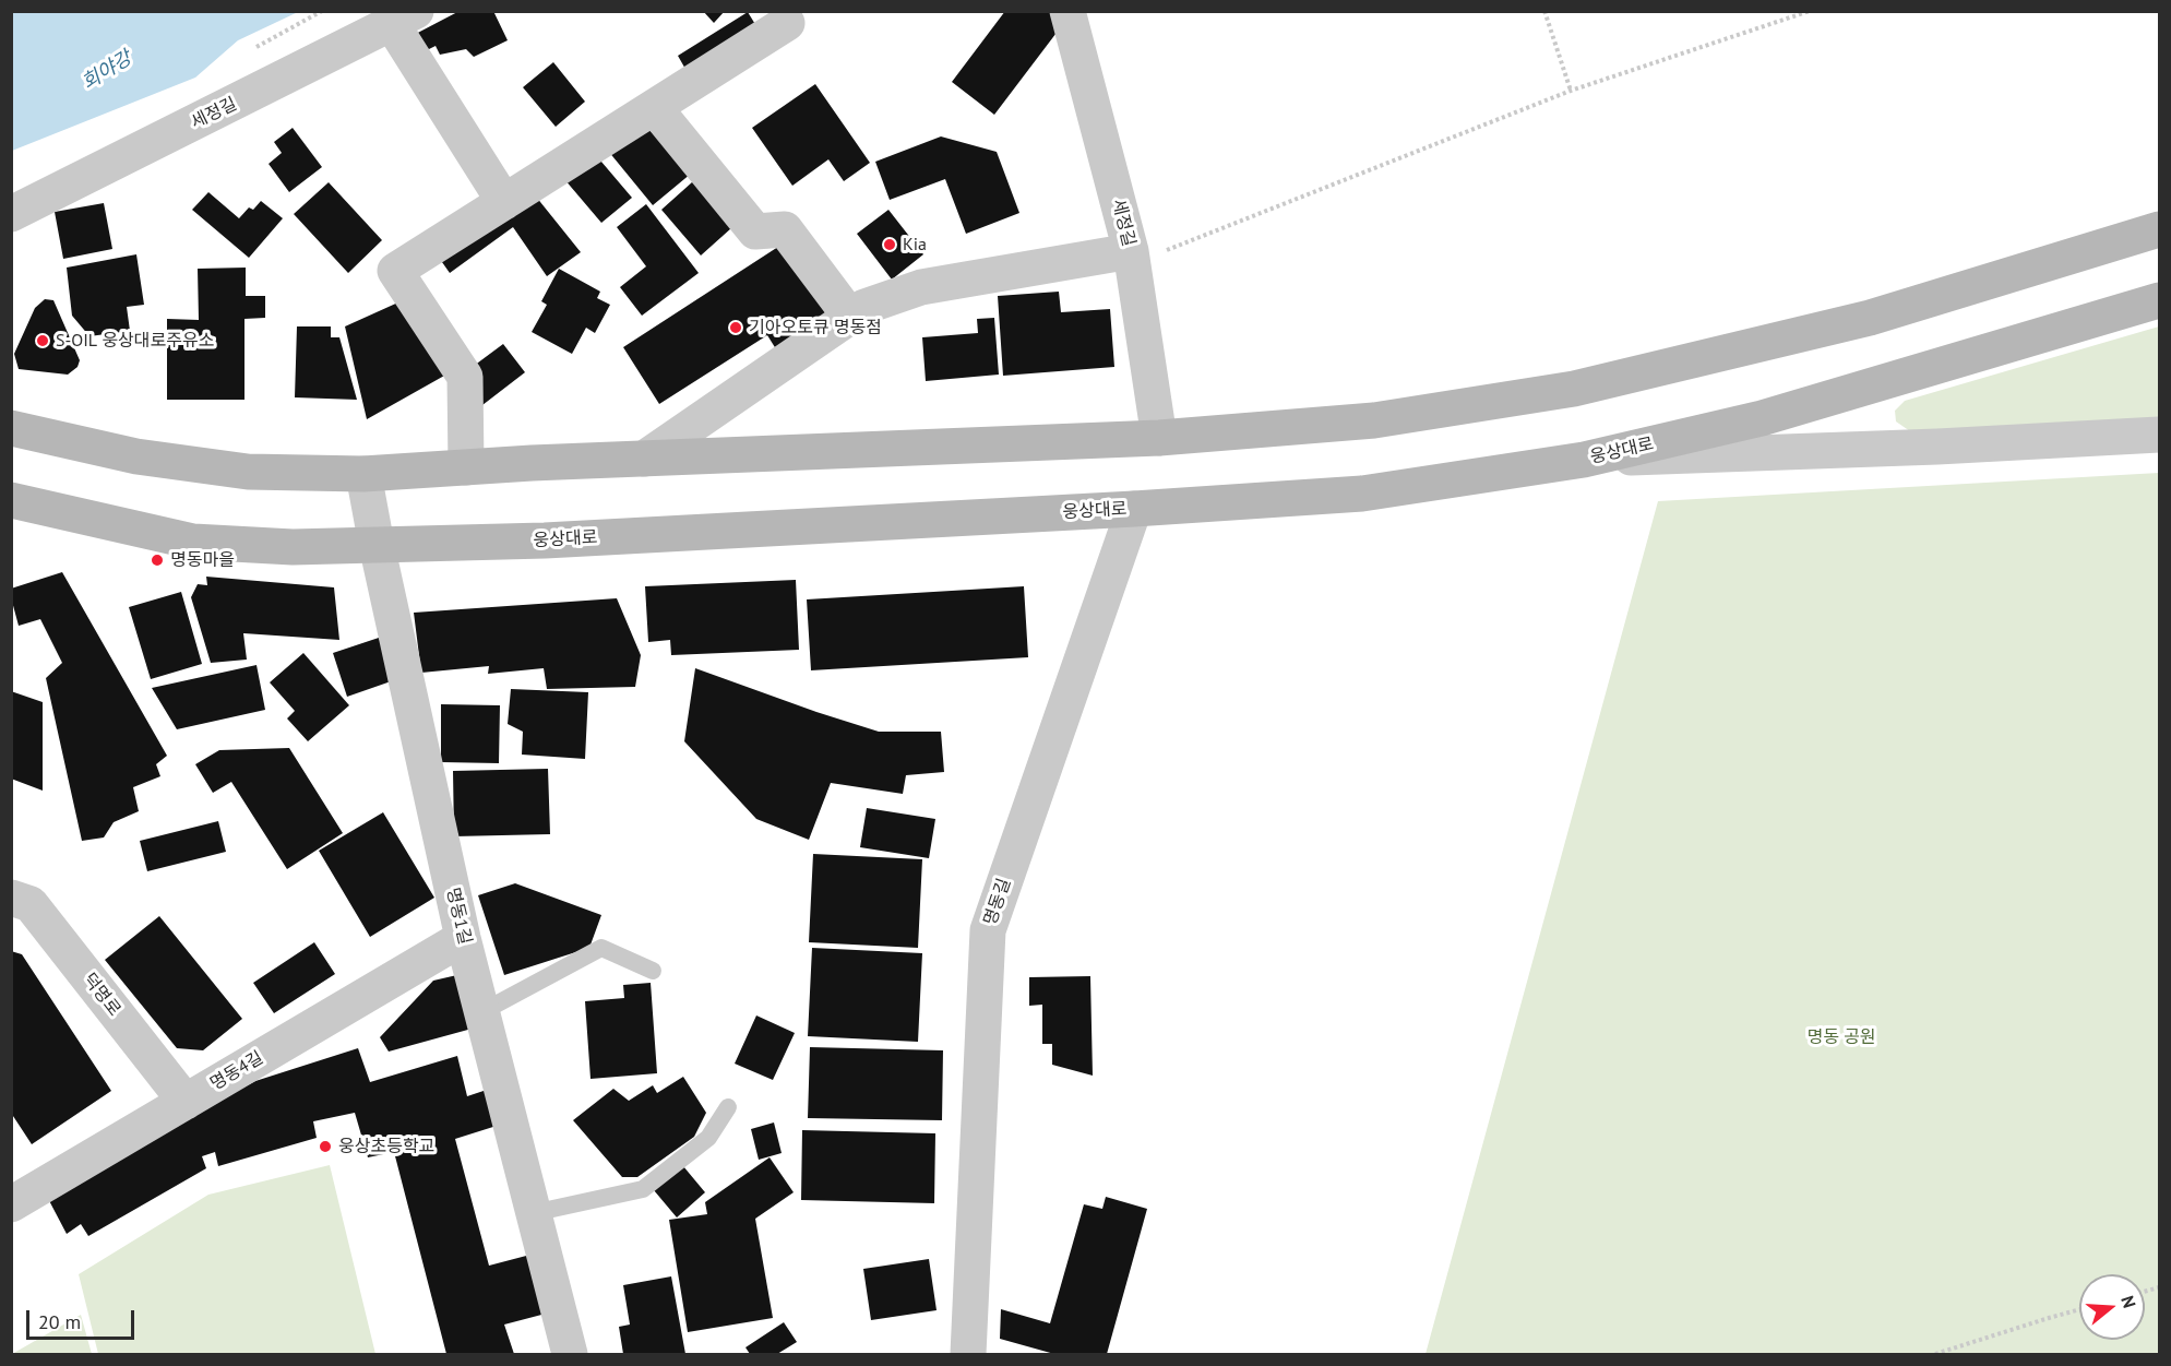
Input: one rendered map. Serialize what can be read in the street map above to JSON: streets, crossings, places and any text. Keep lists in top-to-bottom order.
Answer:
{
  "streets": {
    "main road": ["웅상대로"],
    "street": [
      "세정길",
      "명동길",
      "명동1길",
      "덕명로",
      "명동4길"
    ]
  },
  "crossings": [
    ["웅상대로", "명동길"],
    ["웅상대로", "명동1길"],
    ["명동1길", "명동4길"],
    ["덕명로", "명동4길"]
  ],
  "water": ["회야강"],
  "parks": ["명동 공원"],
  "places": [
    "Kia",
    "기아오토큐 명동점",
    "S-OIL 웅상대로주유소",
    "명동마을",
    "웅상초등학교"
  ],
  "scale_bar": "20 m",
  "north": "right"
}
